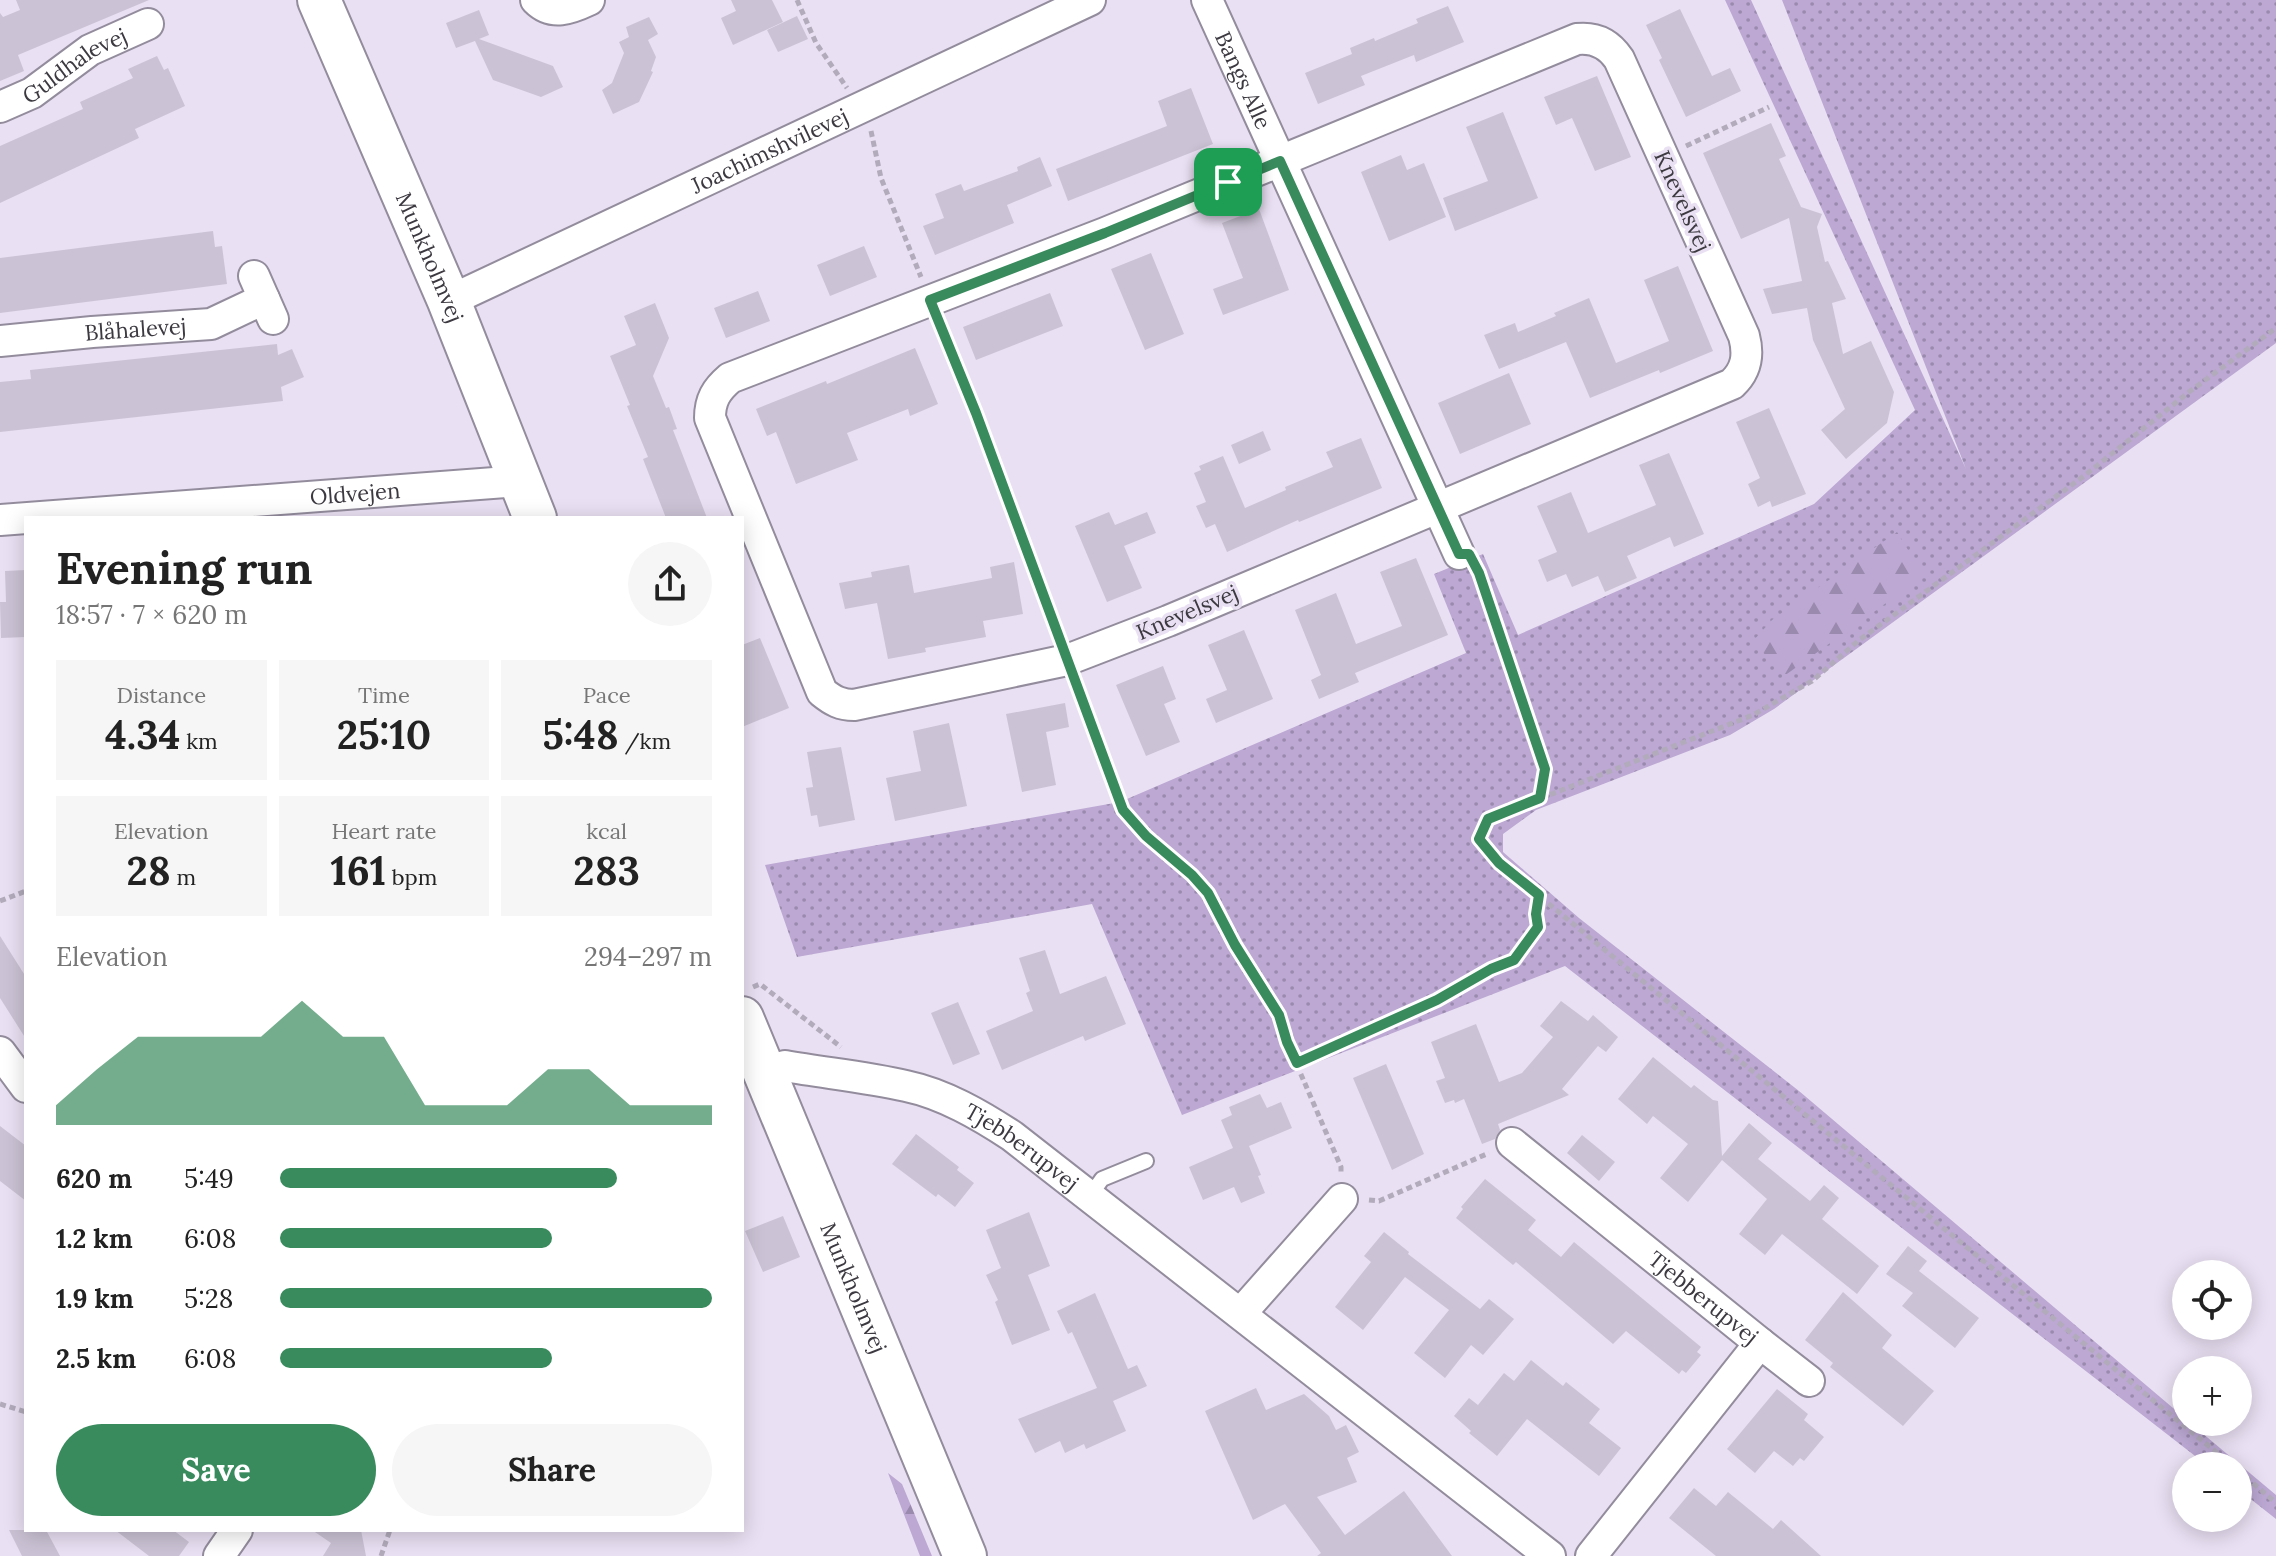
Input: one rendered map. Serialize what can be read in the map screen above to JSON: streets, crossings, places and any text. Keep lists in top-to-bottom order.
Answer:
{
  "streets": {
    "street": [
      "Guldhalevej",
      "Bangs Alle",
      "Joachimshvilevej",
      "Knevelsvej",
      "Munkholmvej",
      "Blåhalevej",
      "Oldvejen",
      "Tjebberupvej"
    ]
  },
  "crossings": [
    ["Bangs Alle", "Knevelsvej"],
    ["Joachimshvilevej", "Munkholmvej"],
    ["Munkholmvej", "Oldvejen"],
    ["Munkholmvej", "Tjebberupvej"]
  ],
  "page": {
    "heading": ["Evening run", "18:57 · 7 × 620 m"],
    "stats": [
      ["Distance", "4.34 km"],
      ["Time", "25:10"],
      ["Pace", "5:48 /km"],
      ["Elevation", "28 m"],
      ["Heart rate", "161 bpm"],
      ["kcal", "283"]
    ],
    "chart": ["Elevation", "294–297 m"],
    "list": [
      {
        "name": "620 m",
        "note": "5:49"
      },
      {
        "name": "1.2 km",
        "note": "6:08"
      },
      {
        "name": "1.9 km",
        "note": "5:28"
      },
      {
        "name": "2.5 km",
        "note": "6:08"
      }
    ],
    "map_buttons": ["+", "−"],
    "buttons": ["Save", "Share"]
  }
}
